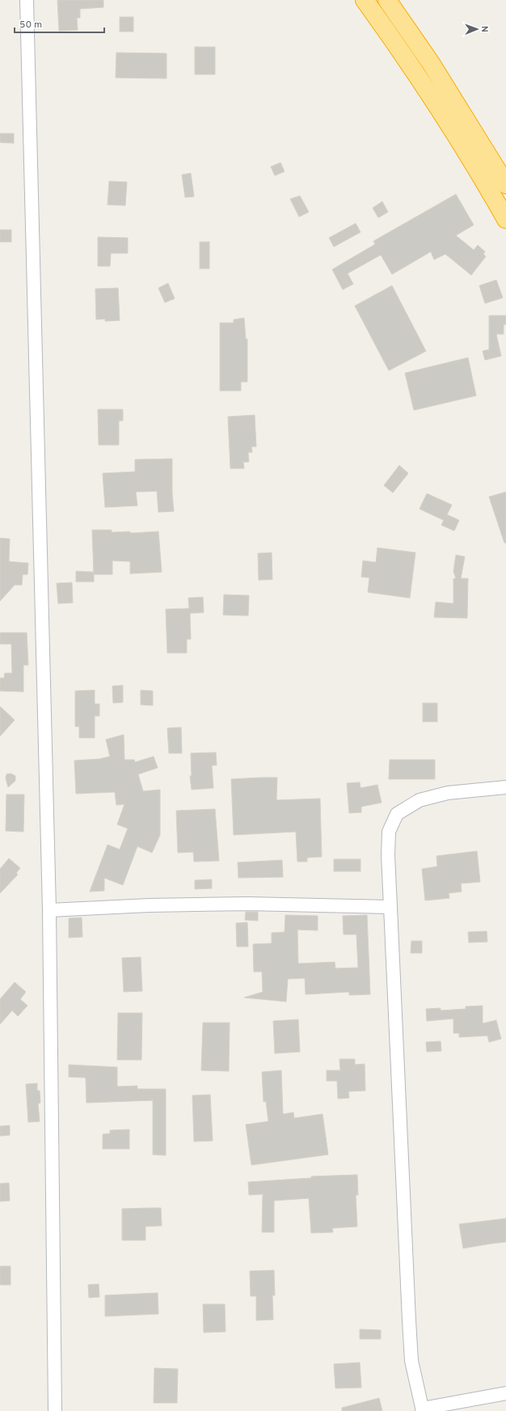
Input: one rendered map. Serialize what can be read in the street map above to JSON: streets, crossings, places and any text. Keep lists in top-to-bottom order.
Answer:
{
  "scale_bar": "50 m",
  "north": "right"
}
